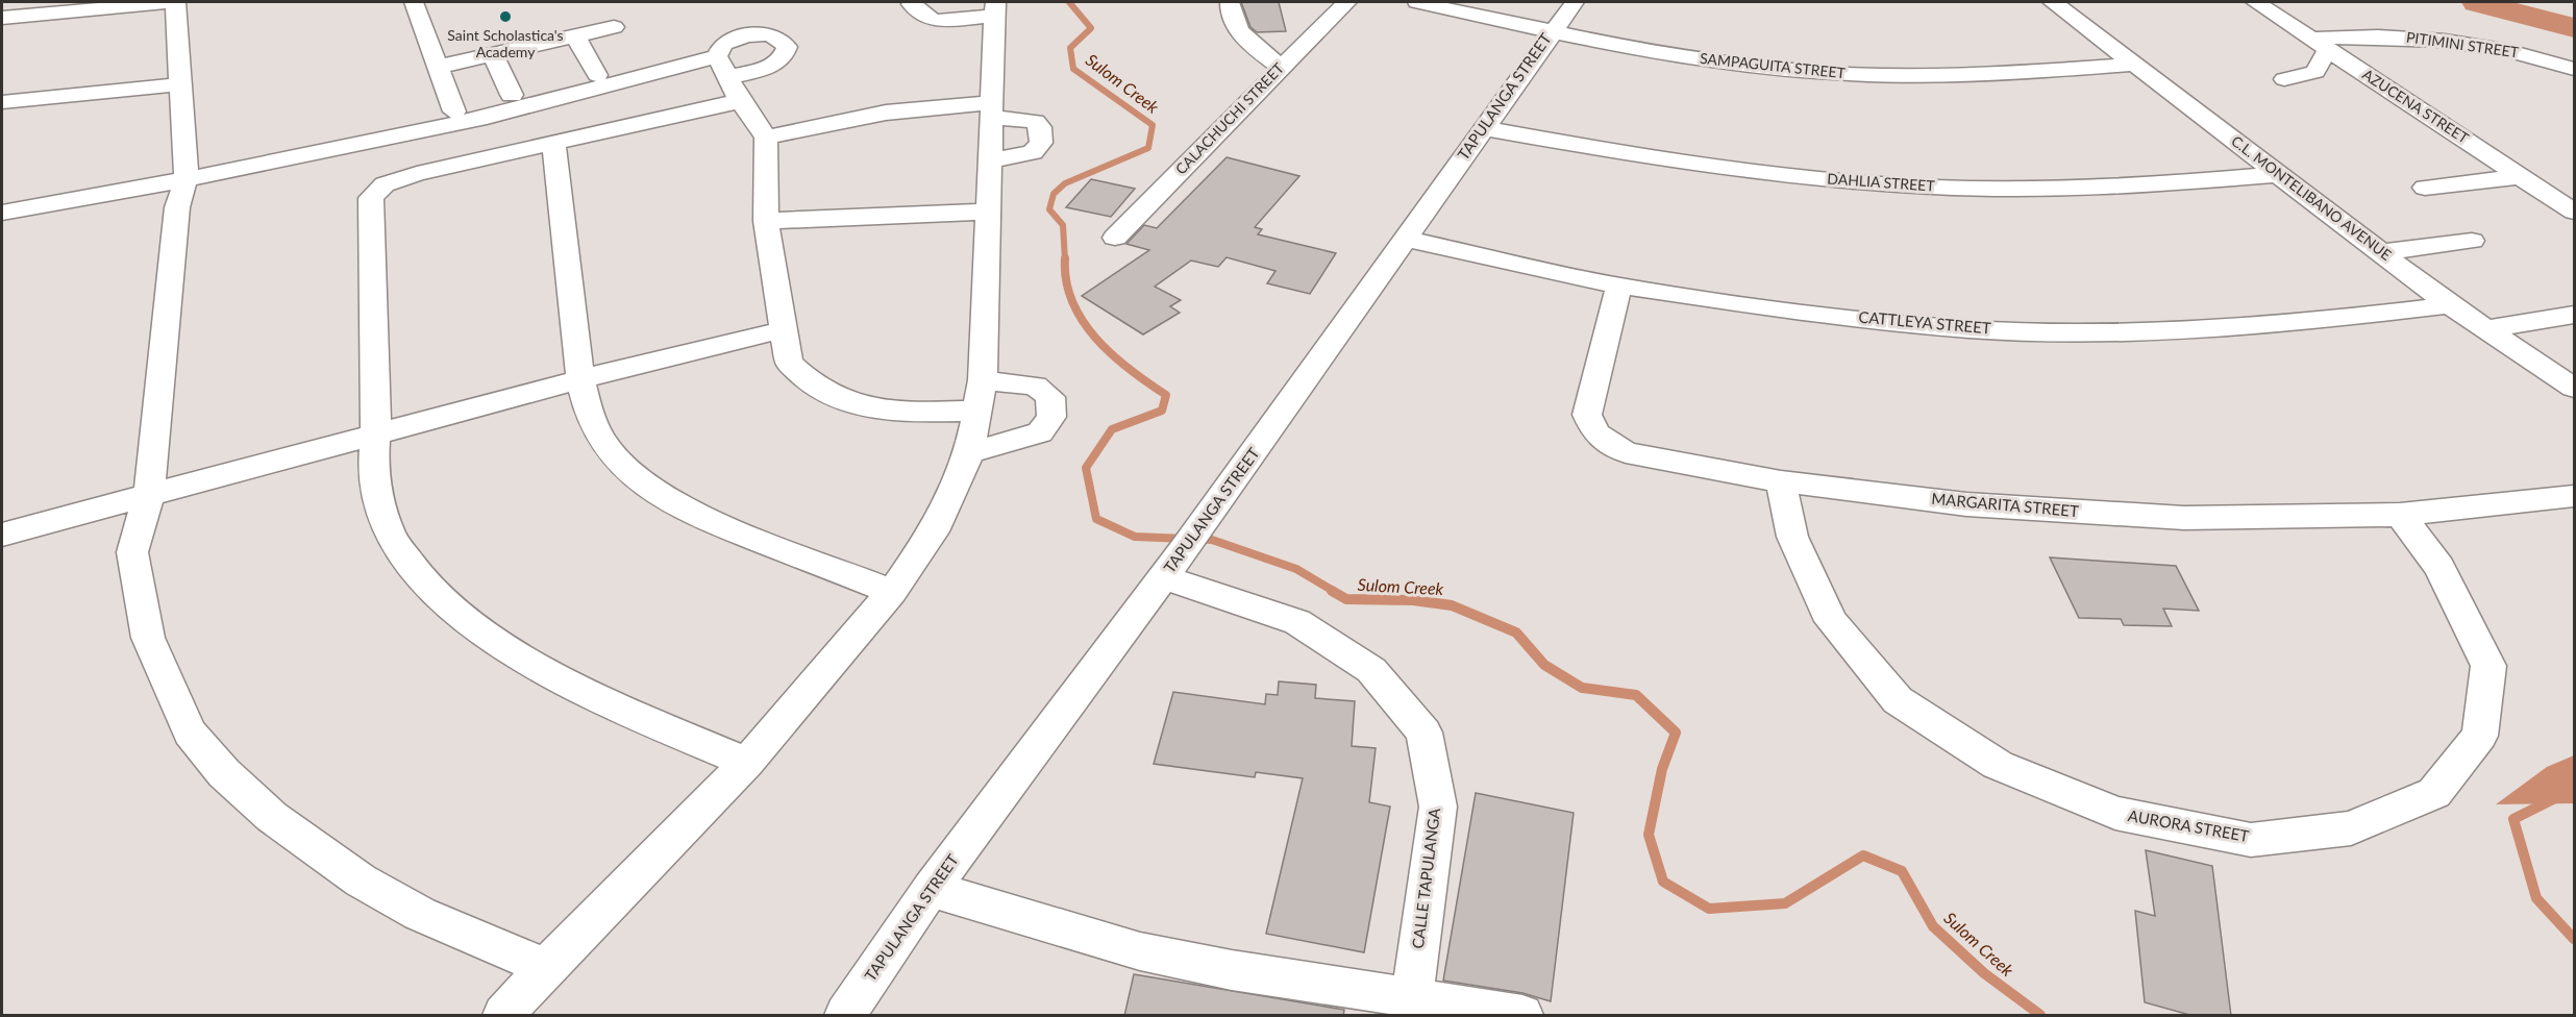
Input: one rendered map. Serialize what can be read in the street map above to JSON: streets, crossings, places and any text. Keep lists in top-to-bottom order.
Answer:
{
  "streets": {
    "street": [
      "PITIMINI STREET",
      "SAMPAGUITA STREET",
      "TAPULANGA STREET",
      "AZUCENA STREET",
      "CALACHUCHI STREET",
      "DAHLIA STREET",
      "C.L. MONTELIBANO AVENUE",
      "CATTLEYA STREET",
      "MARGARITA STREET",
      "AURORA STREET",
      "CALLE TAPULANGA"
    ]
  },
  "crossings": [
    ["PITIMINI STREET", "AZUCENA STREET"],
    ["SAMPAGUITA STREET", "TAPULANGA STREET"],
    ["SAMPAGUITA STREET", "C.L. MONTELIBANO AVENUE"],
    ["TAPULANGA STREET", "DAHLIA STREET"],
    ["TAPULANGA STREET", "CATTLEYA STREET"],
    ["TAPULANGA STREET", "CALLE TAPULANGA"],
    ["DAHLIA STREET", "C.L. MONTELIBANO AVENUE"],
    ["C.L. MONTELIBANO AVENUE", "CATTLEYA STREET"],
    ["CATTLEYA STREET", "MARGARITA STREET"],
    ["MARGARITA STREET", "AURORA STREET"]
  ],
  "water": ["Sulom Creek"],
  "places": ["Saint Scholastica's Academy"]
}
